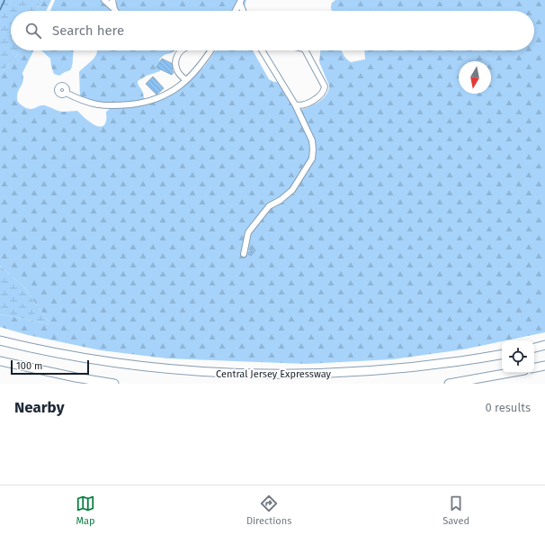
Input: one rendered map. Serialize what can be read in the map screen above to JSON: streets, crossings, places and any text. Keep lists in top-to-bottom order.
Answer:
{
  "streets": {
    "highway": ["Central Jersey Expressway"]
  },
  "scale_bar": "100 m",
  "north": "bottom",
  "page": {
    "search": "Search here",
    "scale": "100 m",
    "heading": ["Nearby", "0 results"],
    "nav": ["Map", "Directions", "Saved"]
  }
}
